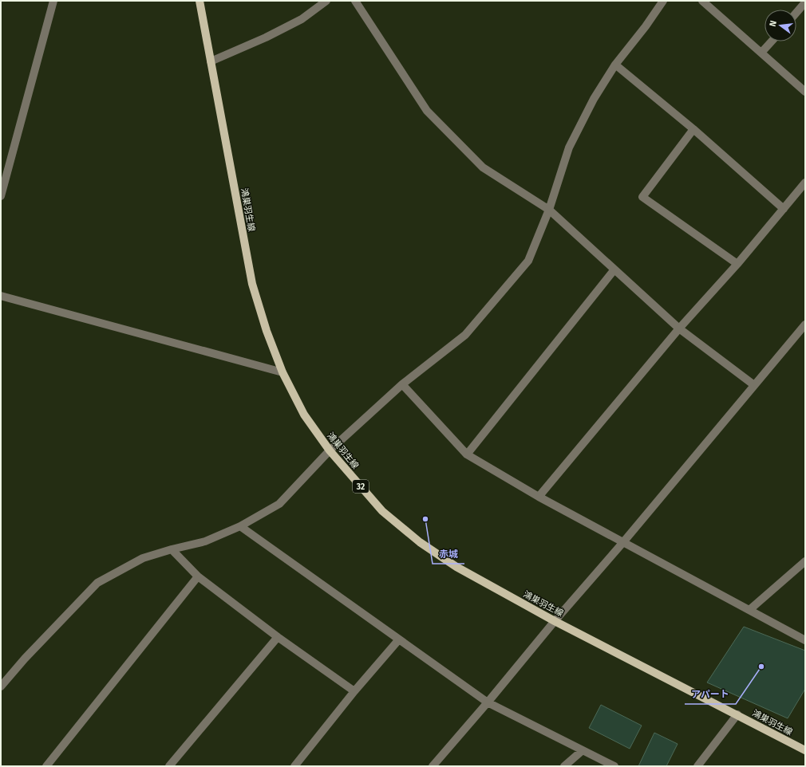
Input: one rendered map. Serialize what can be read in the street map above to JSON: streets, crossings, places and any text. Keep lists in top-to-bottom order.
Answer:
{
  "streets": {
    "main road": ["鴻巣羽生線", "32"]
  },
  "places": ["赤城", "アパート"],
  "north": "left"
}
